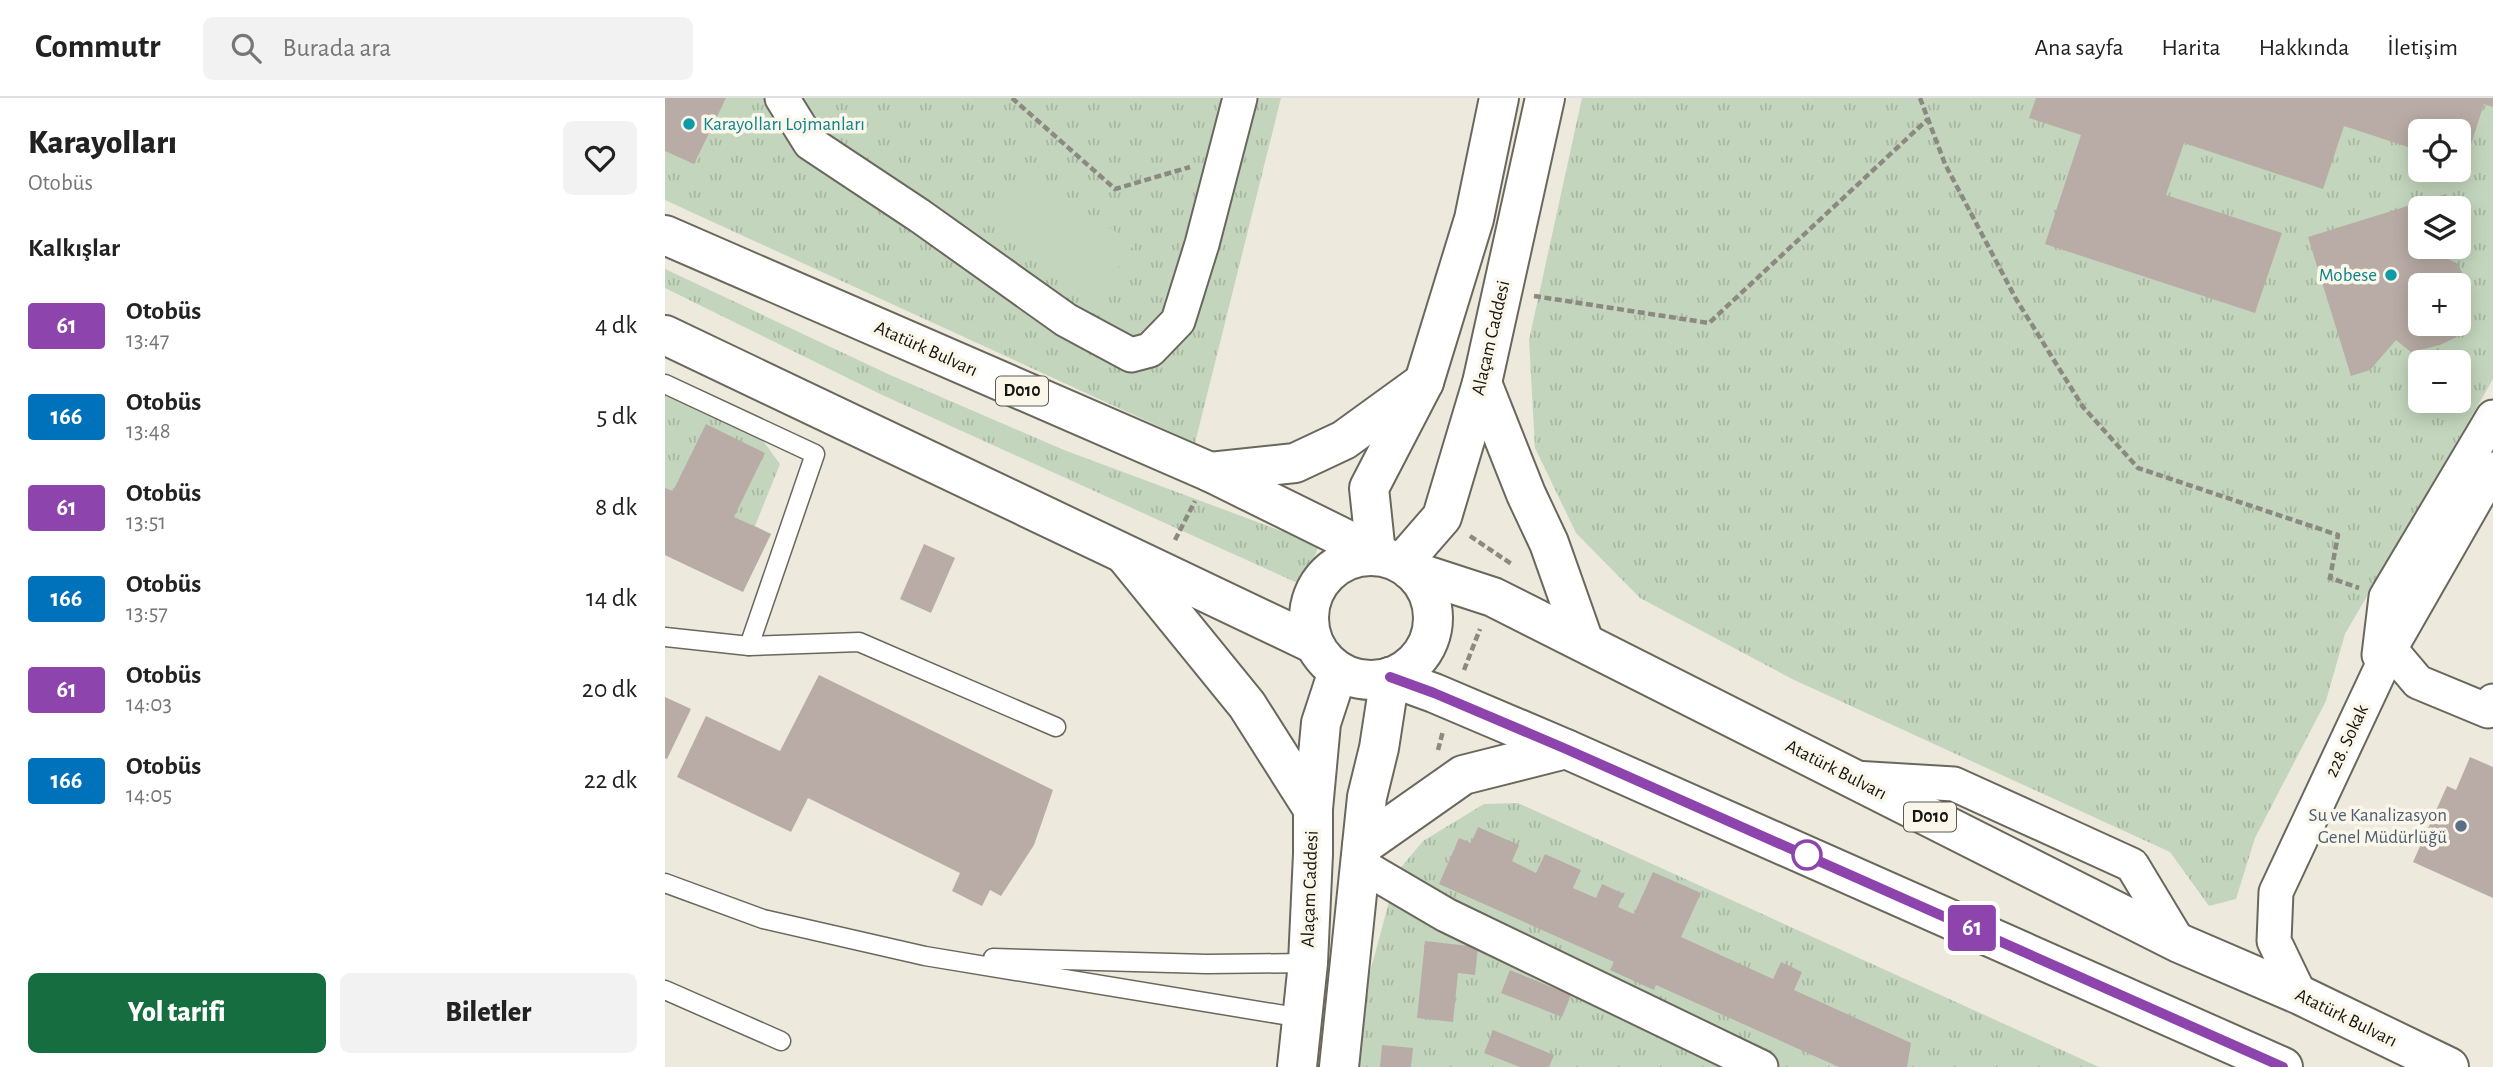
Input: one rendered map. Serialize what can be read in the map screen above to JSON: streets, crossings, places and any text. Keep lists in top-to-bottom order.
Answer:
{
  "streets": {
    "main road": ["Alaçam Caddesi", "Atatürk Bulvarı", "D010"],
    "street": ["228. Sokak"]
  },
  "crossings": [
    ["Alaçam Caddesi", "Atatürk Bulvarı"],
    ["Atatürk Bulvarı", "228. Sokak"]
  ],
  "places": ["Karayolları Lojmanları", "Mobese", "Su ve Kanalizasyon Genel Müdürlüğü"],
  "lines": ["bus line 61"],
  "page": {
    "header": "Commutr",
    "search": "Burada ara",
    "nav": [
      "Ana sayfa",
      "Harita",
      "Hakkında",
      "İletişim"
    ],
    "heading": [
      ["Karayolları", "Otobüs"],
      "Kalkışlar"
    ],
    "on_map": "61",
    "map_buttons": ["+", "−"],
    "list": [
      {
        "mark": "61",
        "name": "Otobüs",
        "note": "13:47",
        "value": "4 dk"
      },
      {
        "mark": "166",
        "name": "Otobüs",
        "note": "13:48",
        "value": "5 dk"
      },
      {
        "mark": "61",
        "name": "Otobüs",
        "note": "13:51",
        "value": "8 dk"
      },
      {
        "mark": "166",
        "name": "Otobüs",
        "note": "13:57",
        "value": "14 dk"
      },
      {
        "mark": "61",
        "name": "Otobüs",
        "note": "14:03",
        "value": "20 dk"
      },
      {
        "mark": "166",
        "name": "Otobüs",
        "note": "14:05",
        "value": "22 dk"
      }
    ],
    "buttons": ["Yol tarifi", "Biletler"]
  }
}
